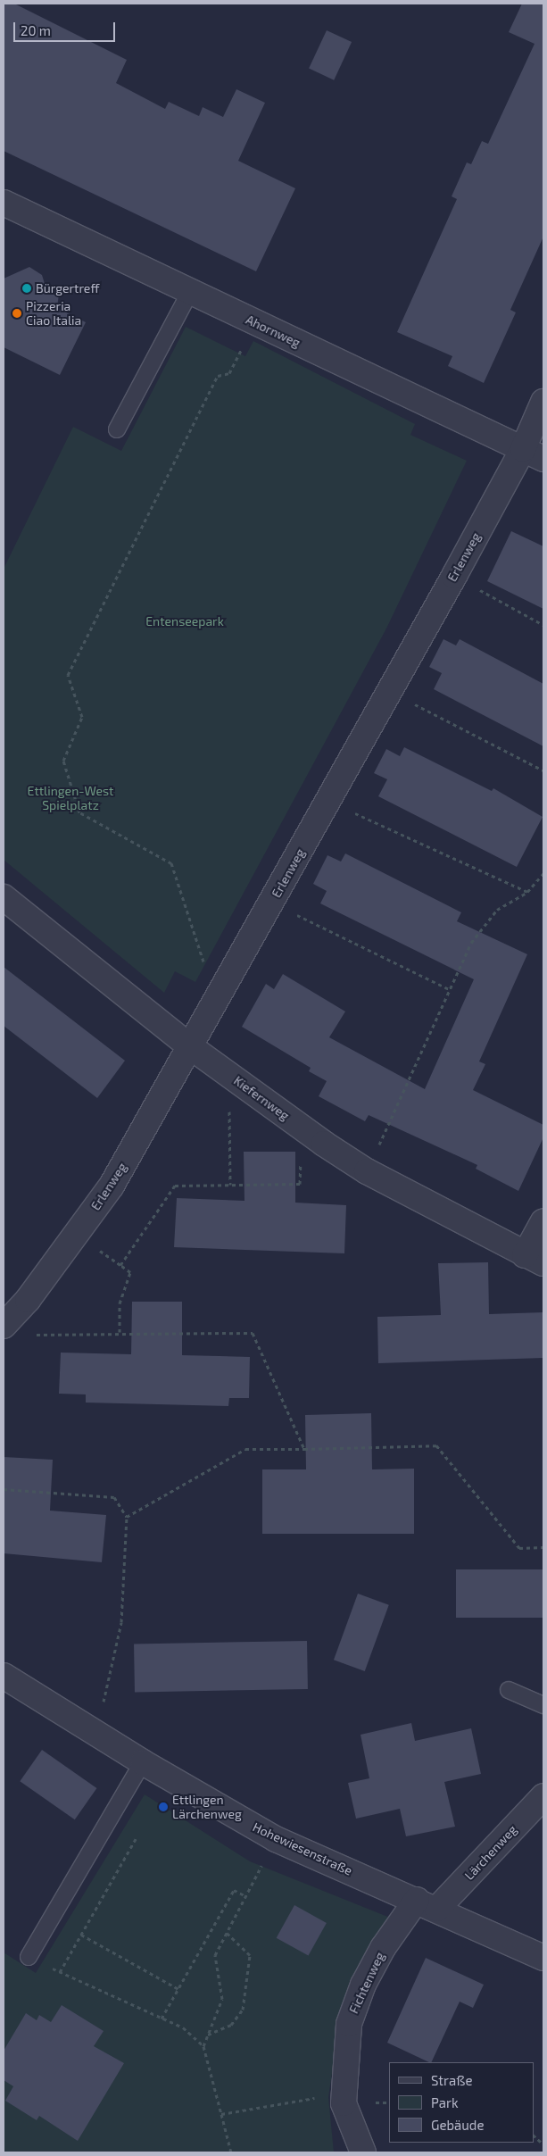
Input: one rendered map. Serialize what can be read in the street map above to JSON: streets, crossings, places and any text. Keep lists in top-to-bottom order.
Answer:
{
  "streets": {
    "street": [
      "Ahornweg",
      "Erlenweg",
      "Kiefernweg",
      "Hohewiesenstraße",
      "Lärchenweg",
      "Fichtenweg"
    ]
  },
  "crossings": [
    ["Ahornweg", "Erlenweg"],
    ["Erlenweg", "Kiefernweg"],
    ["Hohewiesenstraße", "Lärchenweg"],
    ["Hohewiesenstraße", "Fichtenweg"],
    ["Lärchenweg", "Fichtenweg"]
  ],
  "parks": ["Entenseepark", "Ettlingen-West Spielplatz"],
  "places": ["Bürgertreff", "Pizzeria Ciao Italia", "Ettlingen Lärchenweg"],
  "legend": ["Straße", "Park", "Gebäude"],
  "scale_bar": "20 m"
}
